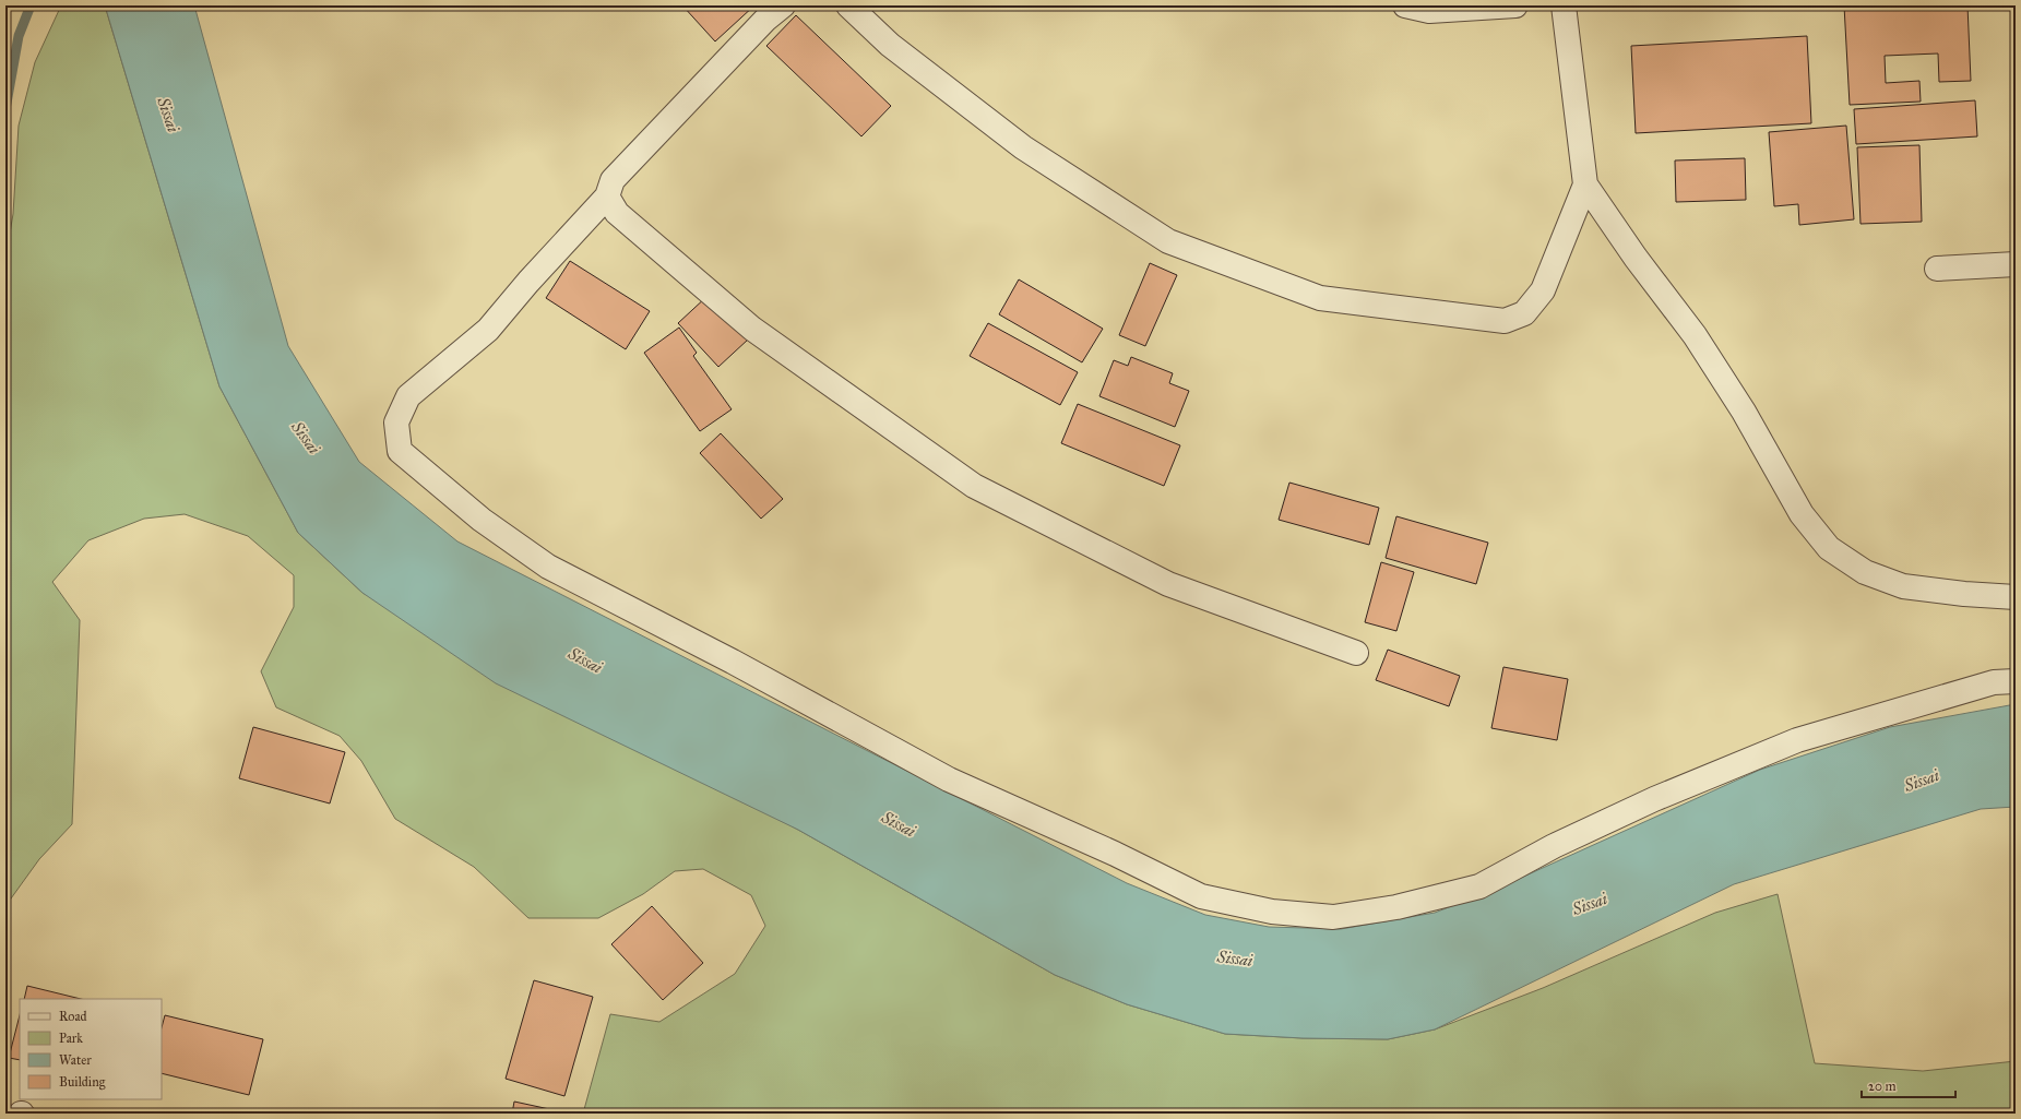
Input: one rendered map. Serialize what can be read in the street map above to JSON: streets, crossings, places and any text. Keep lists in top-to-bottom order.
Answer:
{
  "water": ["Sissai"],
  "legend": [
    "Road",
    "Park",
    "Water",
    "Building"
  ],
  "scale_bar": "20 m"
}
